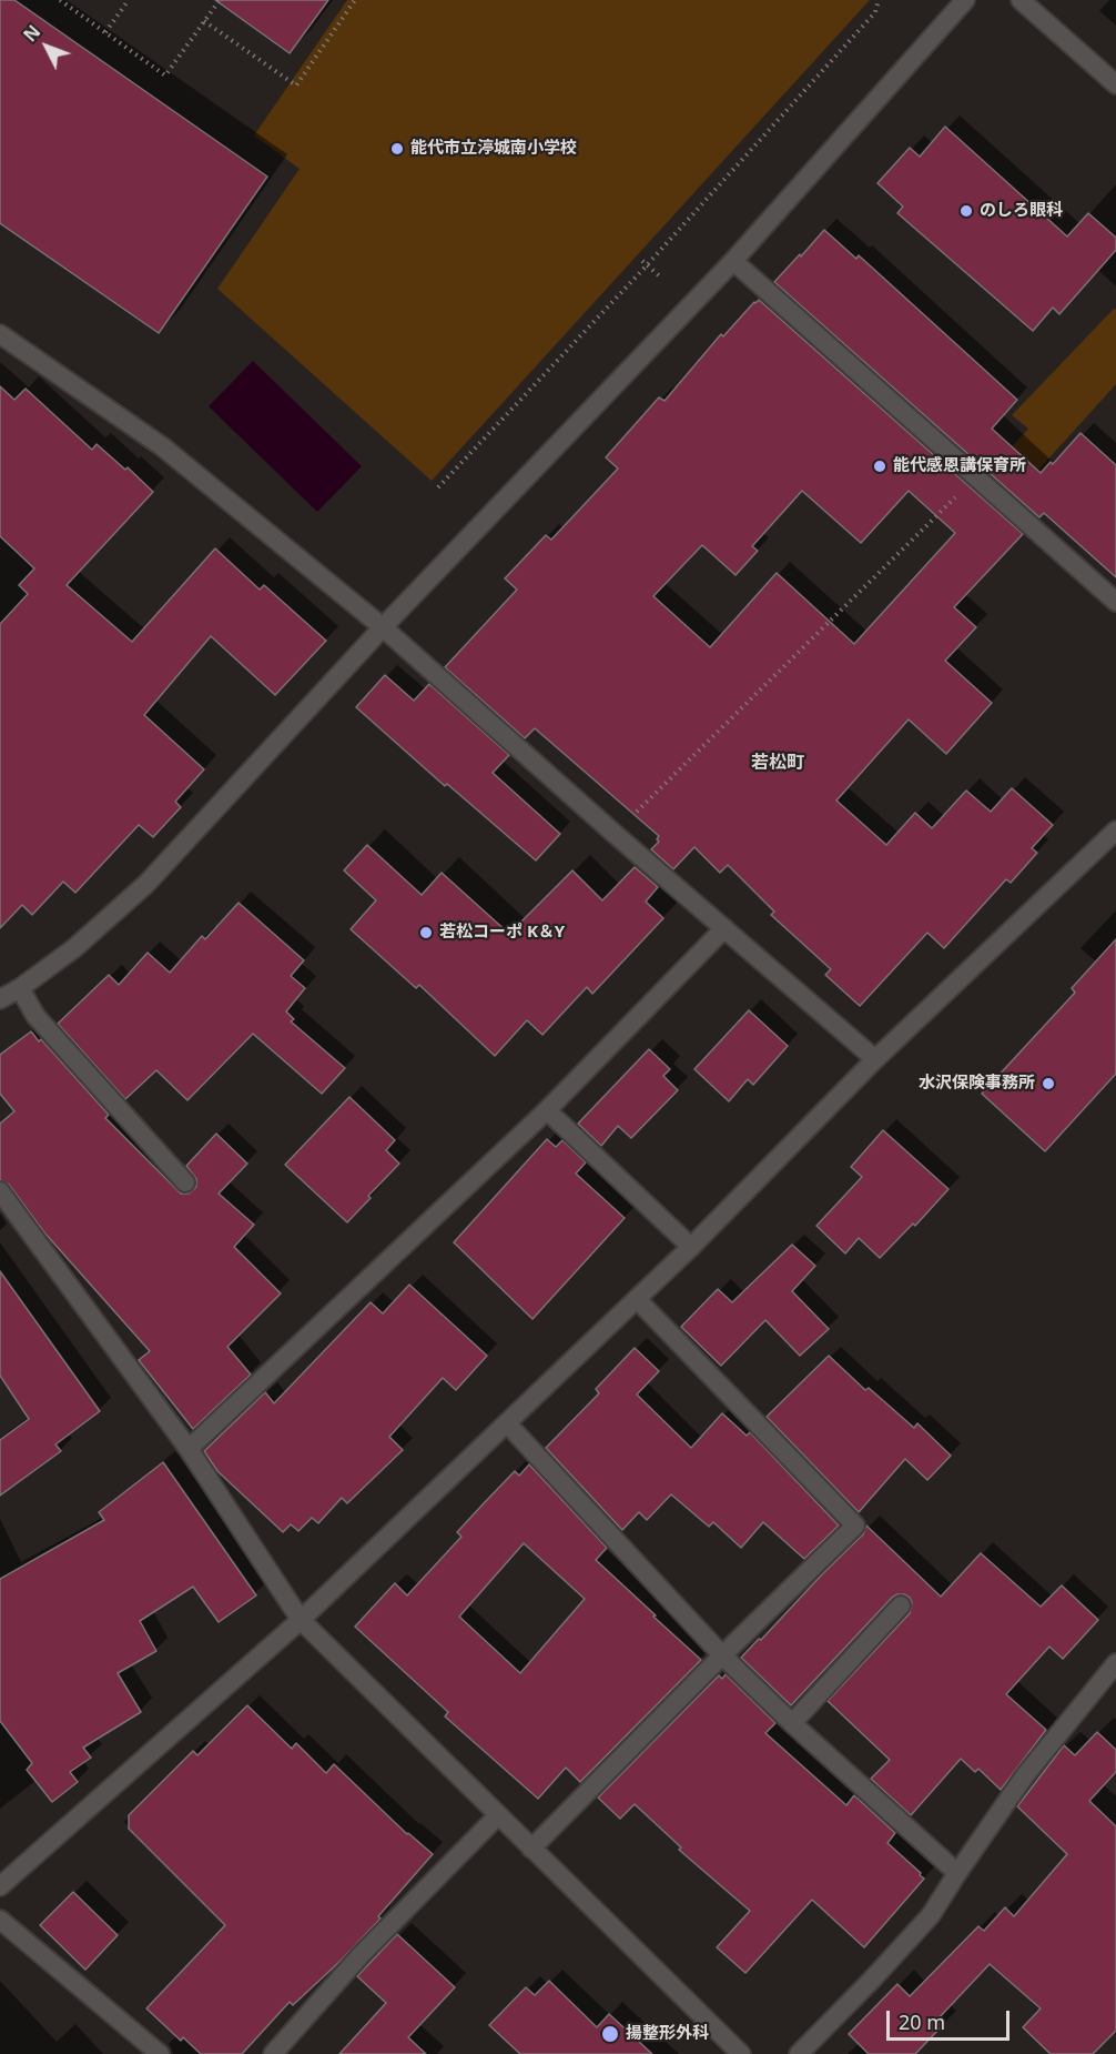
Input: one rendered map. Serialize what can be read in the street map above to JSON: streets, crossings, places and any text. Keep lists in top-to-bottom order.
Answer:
{
  "districts": ["若松町"],
  "places": [
    "能代市立渟城南小学校",
    "のしろ眼科",
    "能代感恩講保育所",
    "若松コーポ K＆Y",
    "水沢保険事務所",
    "揚整形外科"
  ],
  "scale_bar": "20 m",
  "north": "top left"
}
